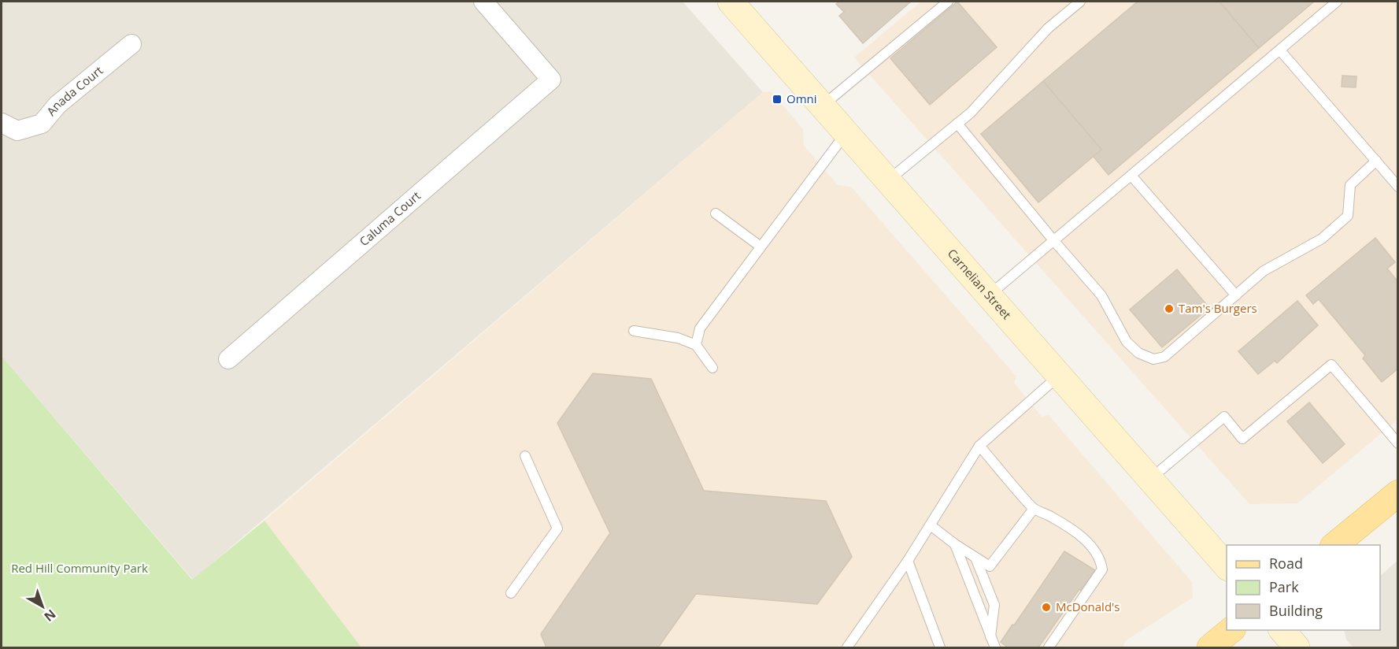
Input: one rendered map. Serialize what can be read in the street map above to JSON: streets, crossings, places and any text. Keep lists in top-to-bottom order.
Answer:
{
  "streets": {
    "main road": ["Carnelian Street"],
    "street": ["Anada Court", "Caluma Court"]
  },
  "parks": ["Red Hill Community Park"],
  "places": {
    "transit": ["Omni"],
    "other": ["Tam's Burgers", "McDonald's"]
  },
  "legend": ["Road", "Park", "Building"],
  "north": "bottom right"
}
